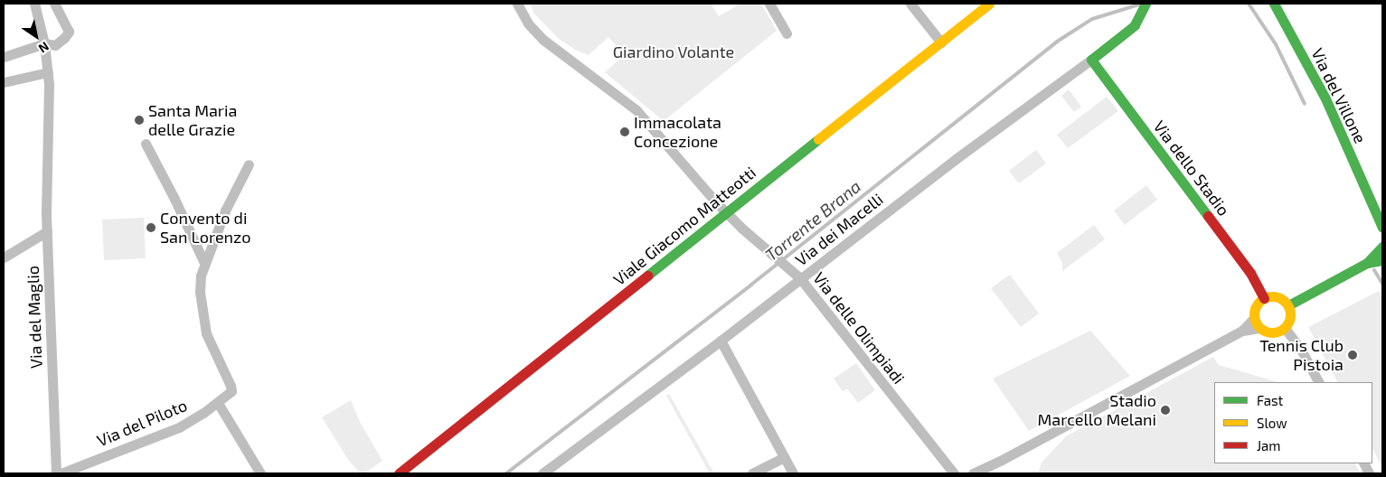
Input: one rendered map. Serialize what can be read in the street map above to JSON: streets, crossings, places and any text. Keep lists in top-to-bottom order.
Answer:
{
  "streets": {
    "street": [
      "Via del Villone",
      "Via dello Stadio",
      "Viale Giacomo Matteotti",
      "Via dei Macelli",
      "Via del Maglio",
      "Via delle Olimpiadi",
      "Via del Piloto"
    ]
  },
  "crossings": [
    ["Via dello Stadio", "Via dei Macelli"],
    ["Viale Giacomo Matteotti", "Via delle Olimpiadi"],
    ["Via dei Macelli", "Via delle Olimpiadi"]
  ],
  "water": ["Torrente Brana"],
  "parks": ["Giardino Volante"],
  "places": [
    "Santa Maria delle Grazie",
    "Immacolata Concezione",
    "Convento di San Lorenzo",
    "Tennis Club Pistoia",
    "Stadio Marcello Melani"
  ],
  "legend": ["Fast", "Slow", "Jam"],
  "north": "bottom right"
}
